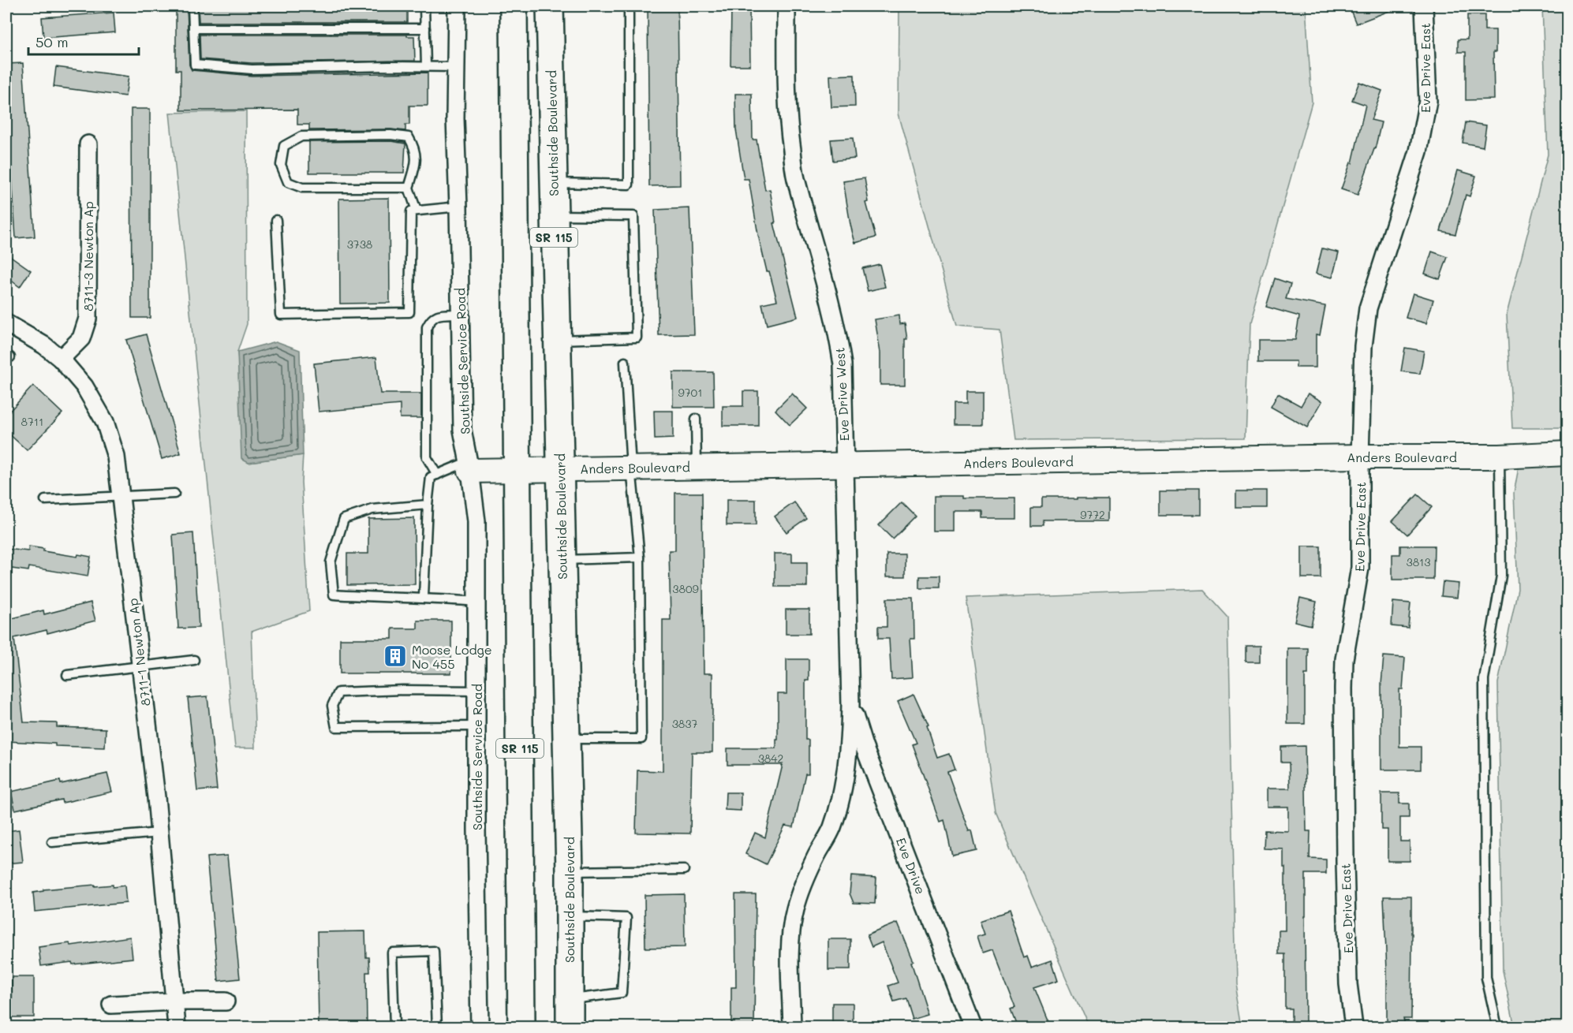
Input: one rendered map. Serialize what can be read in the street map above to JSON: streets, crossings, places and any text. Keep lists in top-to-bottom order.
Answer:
{
  "streets": {
    "highway": ["Southside Boulevard", "SR 115"],
    "street": [
      "Eve Drive East",
      "8711-3 Newton Ap",
      "Southside Service Road",
      "Eve Drive West",
      "Anders Boulevard",
      "8711-1 Newton Ap",
      "Eve Drive"
    ]
  },
  "crossings": [
    ["Eve Drive East", "Anders Boulevard"],
    ["Southside Boulevard", "Anders Boulevard"],
    ["SR 115", "Anders Boulevard"],
    ["8711-3 Newton Ap", "8711-1 Newton Ap"],
    ["Southside Service Road", "Anders Boulevard"],
    ["Eve Drive West", "Anders Boulevard"],
    ["Eve Drive West", "Eve Drive"]
  ],
  "places": {
    "building": ["Moose Lodge No 455"]
  },
  "house_numbers": [
    "3738",
    "9701",
    "8711",
    "9772",
    "3813",
    "3809",
    "3837",
    "3842"
  ],
  "scale_bar": "50 m"
}
